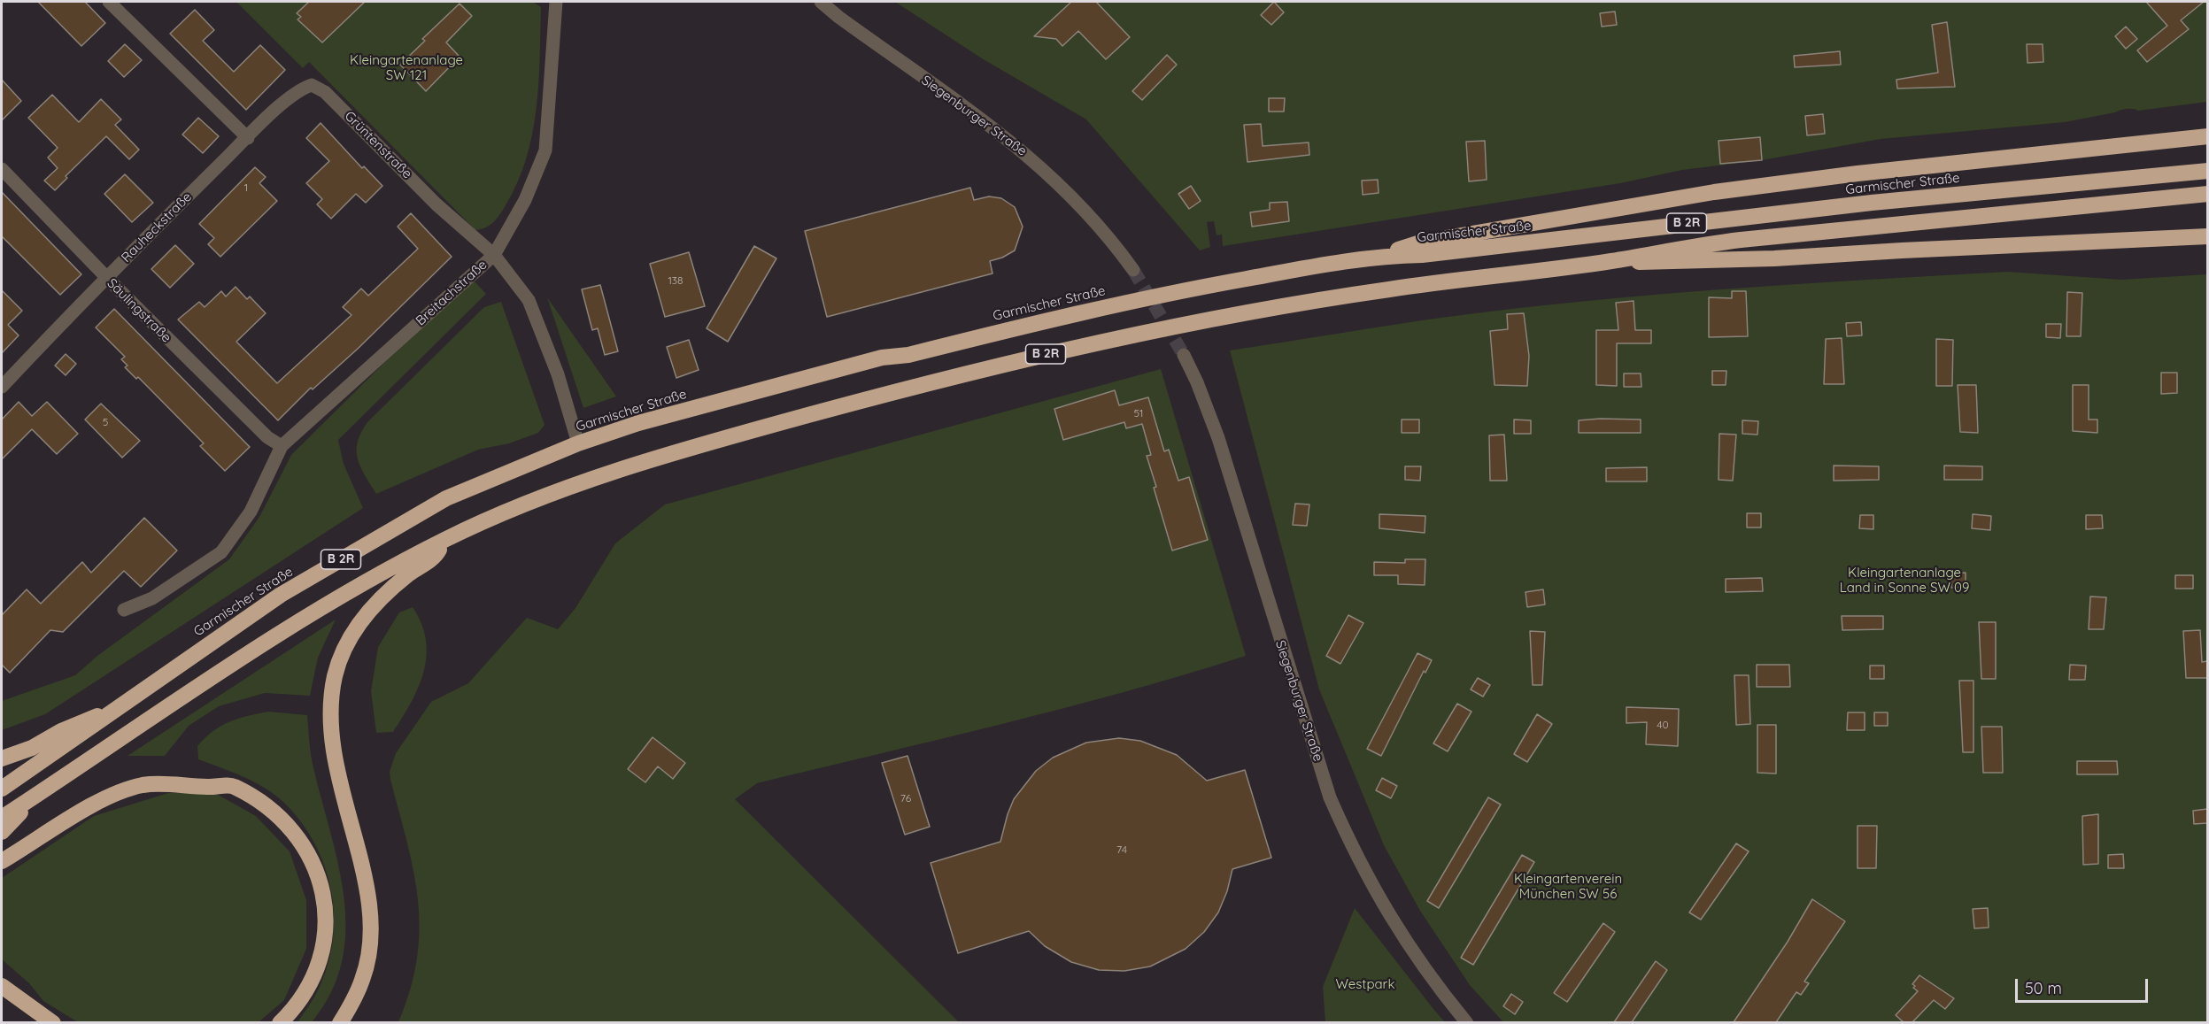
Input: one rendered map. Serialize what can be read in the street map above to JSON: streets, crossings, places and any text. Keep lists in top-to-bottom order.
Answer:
{
  "streets": {
    "highway": ["Garmischer Straße", "B 2R"],
    "street": [
      "Siegenburger Straße",
      "Grüntenstraße",
      "Rauheckstraße",
      "Breitachstraße",
      "Säulingstraße"
    ]
  },
  "crossings": [
    ["Grüntenstraße", "Garmischer Straße"],
    ["Grüntenstraße", "Rauheckstraße"],
    ["Grüntenstraße", "Breitachstraße"],
    ["Rauheckstraße", "Säulingstraße"],
    ["Breitachstraße", "Säulingstraße"]
  ],
  "parks": [
    "Kleingartenanlage SW 121",
    "Kleingartenanlage Land in Sonne SW 09",
    "Kleingartenverein München SW 56",
    "Westpark"
  ],
  "house_numbers": [
    "1",
    "138",
    "51",
    "5",
    "40",
    "76",
    "74"
  ],
  "scale_bar": "50 m"
}
